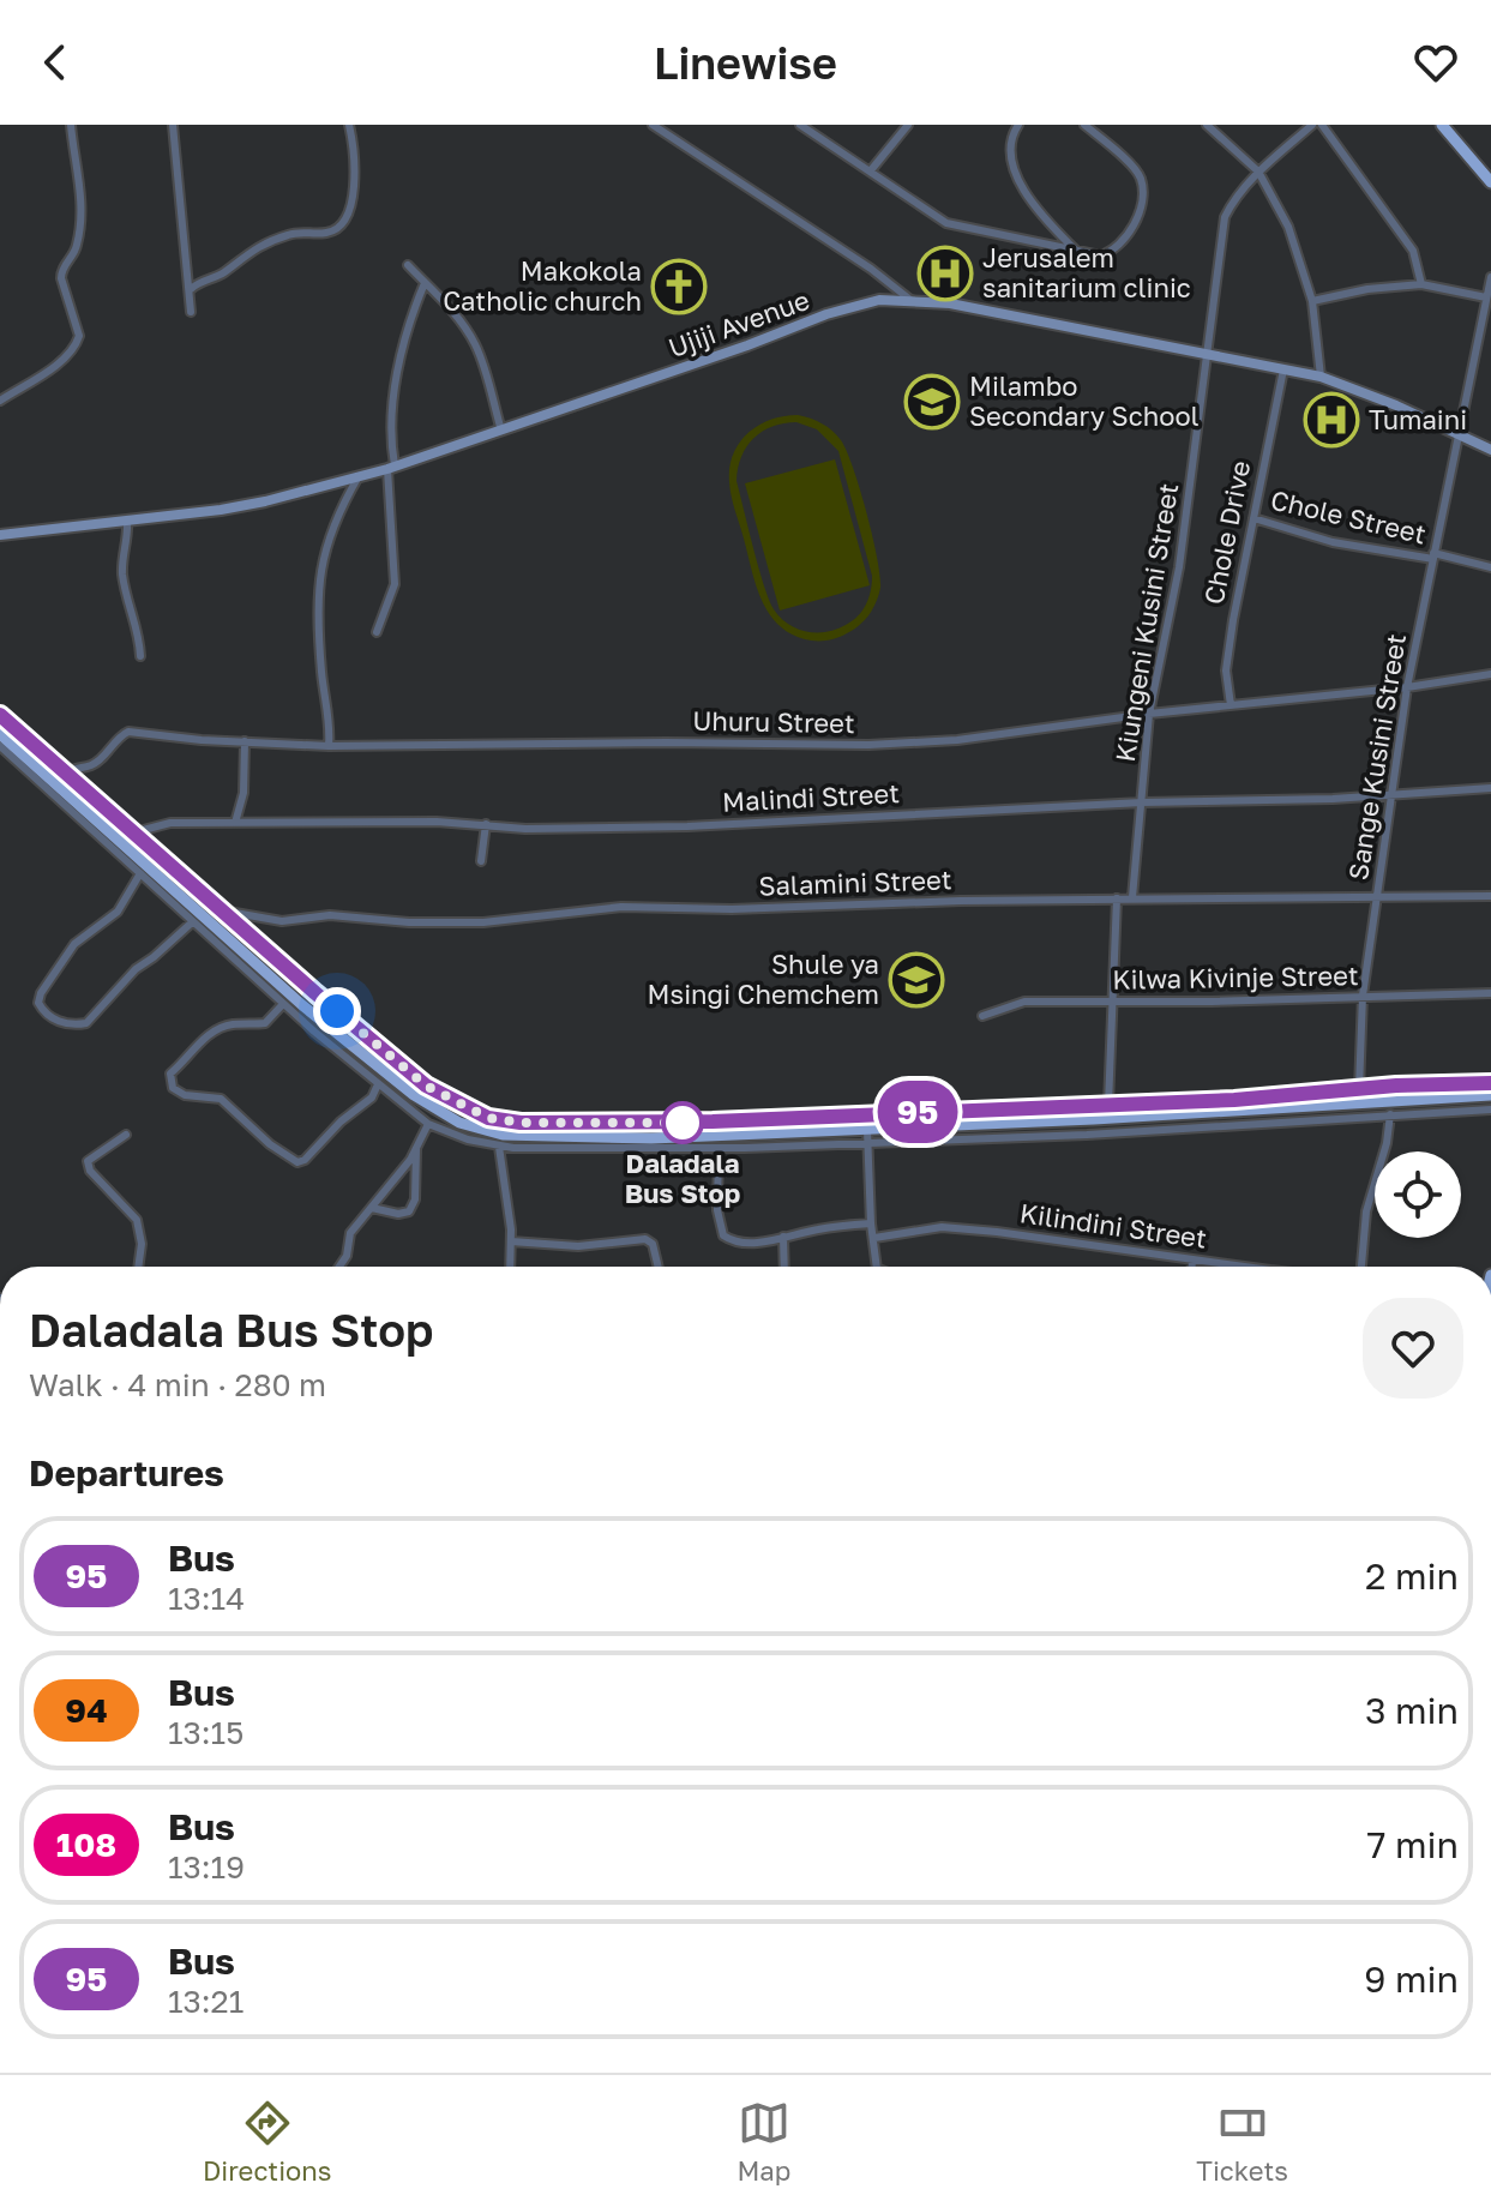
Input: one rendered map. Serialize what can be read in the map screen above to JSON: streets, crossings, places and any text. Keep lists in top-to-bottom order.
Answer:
{
  "streets": {
    "main road": ["Ujiji Avenue"],
    "street": [
      "Chole Street",
      "Chole Drive",
      "Kiungeni Kusini Street",
      "Uhuru Street",
      "Sange Kusini Street",
      "Malindi Street",
      "Salamini Street",
      "Kilwa Kivinje Street",
      "Kilindini Street"
    ]
  },
  "crossings": [
    ["Ujiji Avenue", "Chole Drive"],
    ["Ujiji Avenue", "Kiungeni Kusini Street"],
    ["Ujiji Avenue", "Sange Kusini Street"],
    ["Chole Street", "Chole Drive"],
    ["Chole Street", "Sange Kusini Street"],
    ["Chole Drive", "Uhuru Street"],
    ["Kiungeni Kusini Street", "Uhuru Street"],
    ["Kiungeni Kusini Street", "Malindi Street"],
    ["Kiungeni Kusini Street", "Salamini Street"],
    ["Uhuru Street", "Sange Kusini Street"],
    ["Sange Kusini Street", "Malindi Street"],
    ["Sange Kusini Street", "Salamini Street"],
    ["Sange Kusini Street", "Kilwa Kivinje Street"]
  ],
  "places": {
    "hospital": ["Jerusalem sanitarium clinic", "Tumaini"],
    "church": ["Makokola Catholic church"],
    "school or university": ["Milambo Secondary School", "Shule ya Msingi Chemchem"],
    "other": ["Daladala Bus Stop"]
  },
  "lines": ["bus line 95"],
  "page": {
    "header": "Linewise",
    "on_map": "95",
    "heading": [
      ["Daladala Bus Stop", "Walk · 4 min · 280 m"],
      "Departures"
    ],
    "list": [
      {
        "mark": "95",
        "name": "Bus",
        "note": "13:14",
        "value": "2 min"
      },
      {
        "mark": "94",
        "name": "Bus",
        "note": "13:15",
        "value": "3 min"
      },
      {
        "mark": "108",
        "name": "Bus",
        "note": "13:19",
        "value": "7 min"
      },
      {
        "mark": "95",
        "name": "Bus",
        "note": "13:21",
        "value": "9 min"
      }
    ],
    "tabs": ["Directions", "Map", "Tickets"]
  }
}
